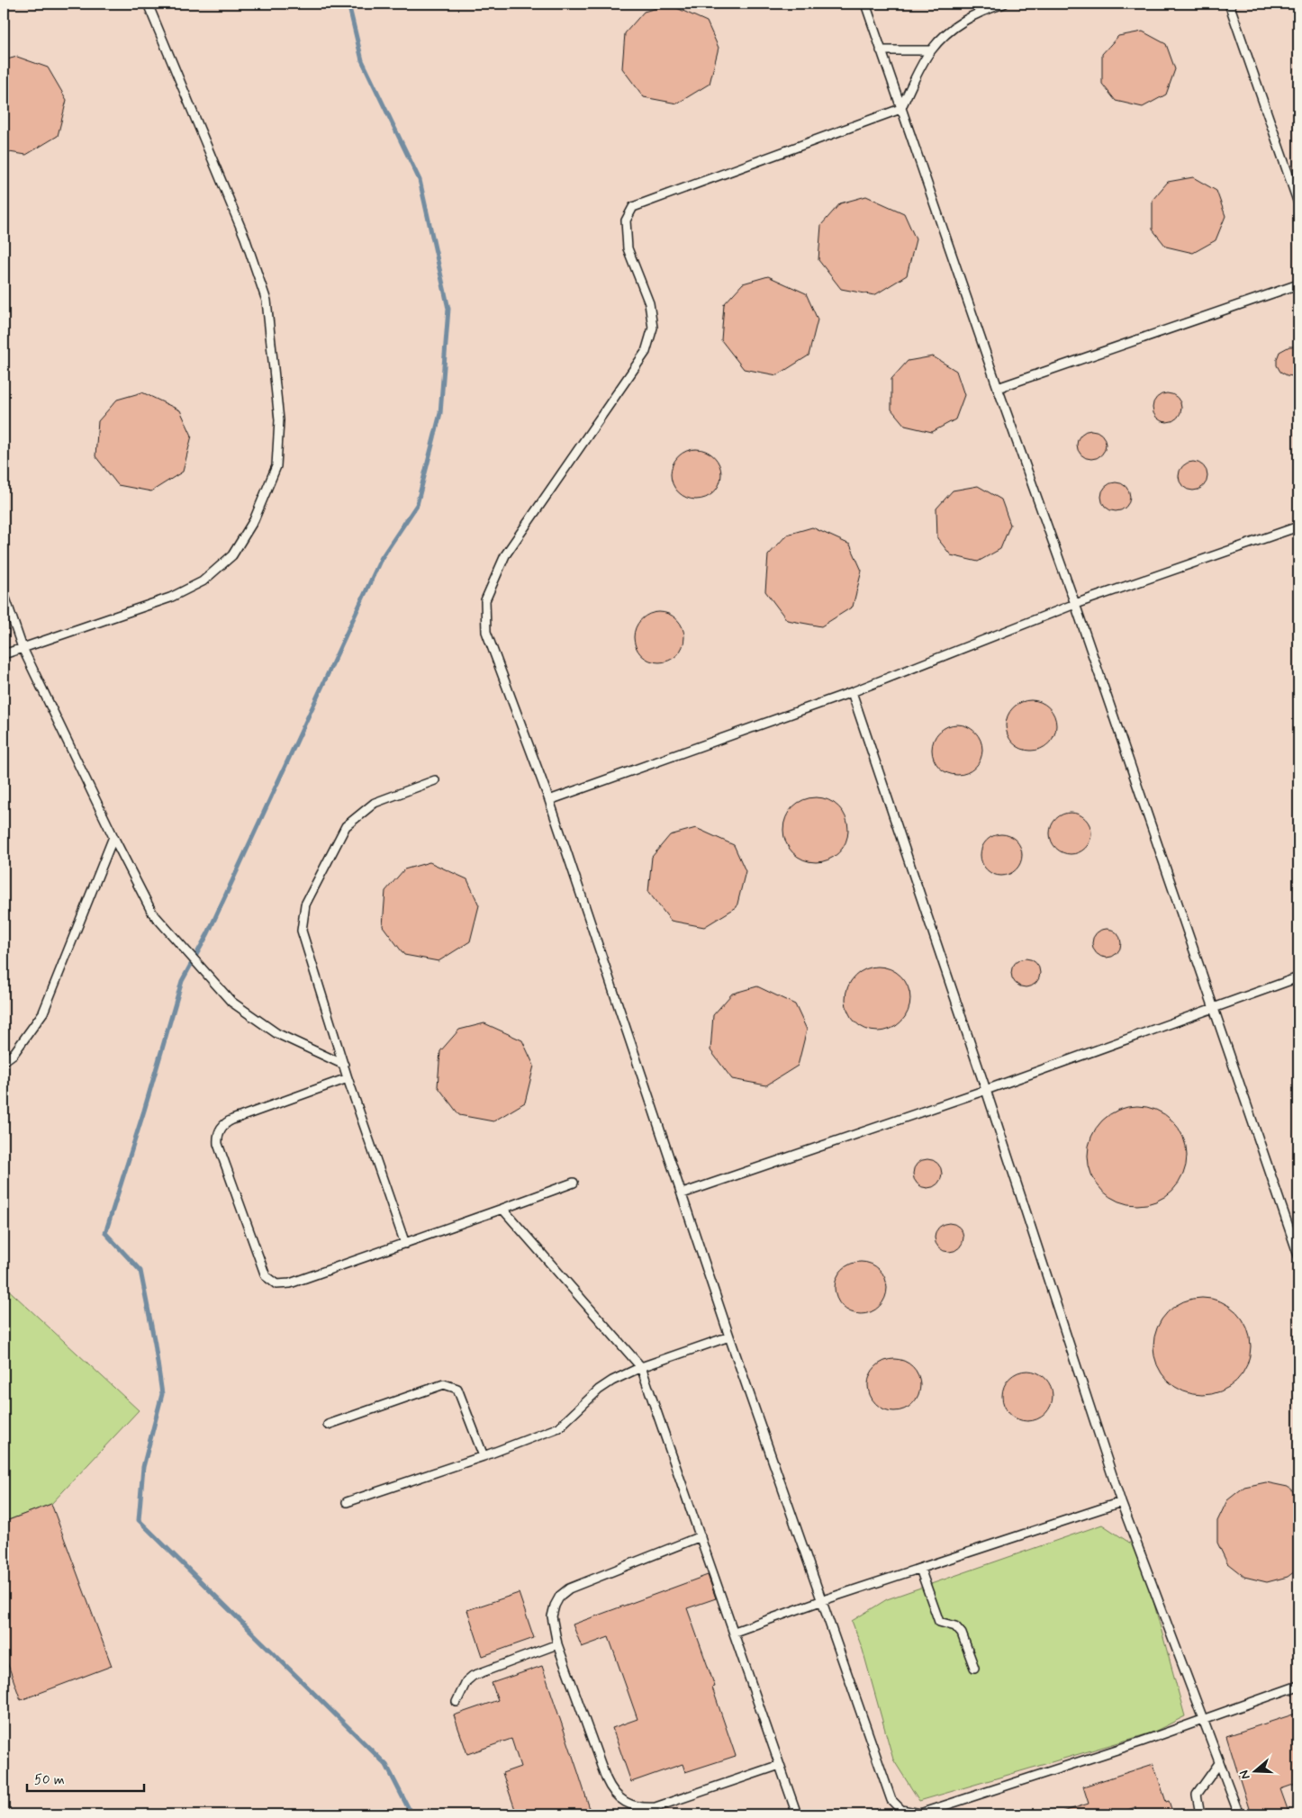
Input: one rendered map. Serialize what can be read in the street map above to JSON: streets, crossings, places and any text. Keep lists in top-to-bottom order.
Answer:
{
  "scale_bar": "50 m",
  "north": "left"
}
